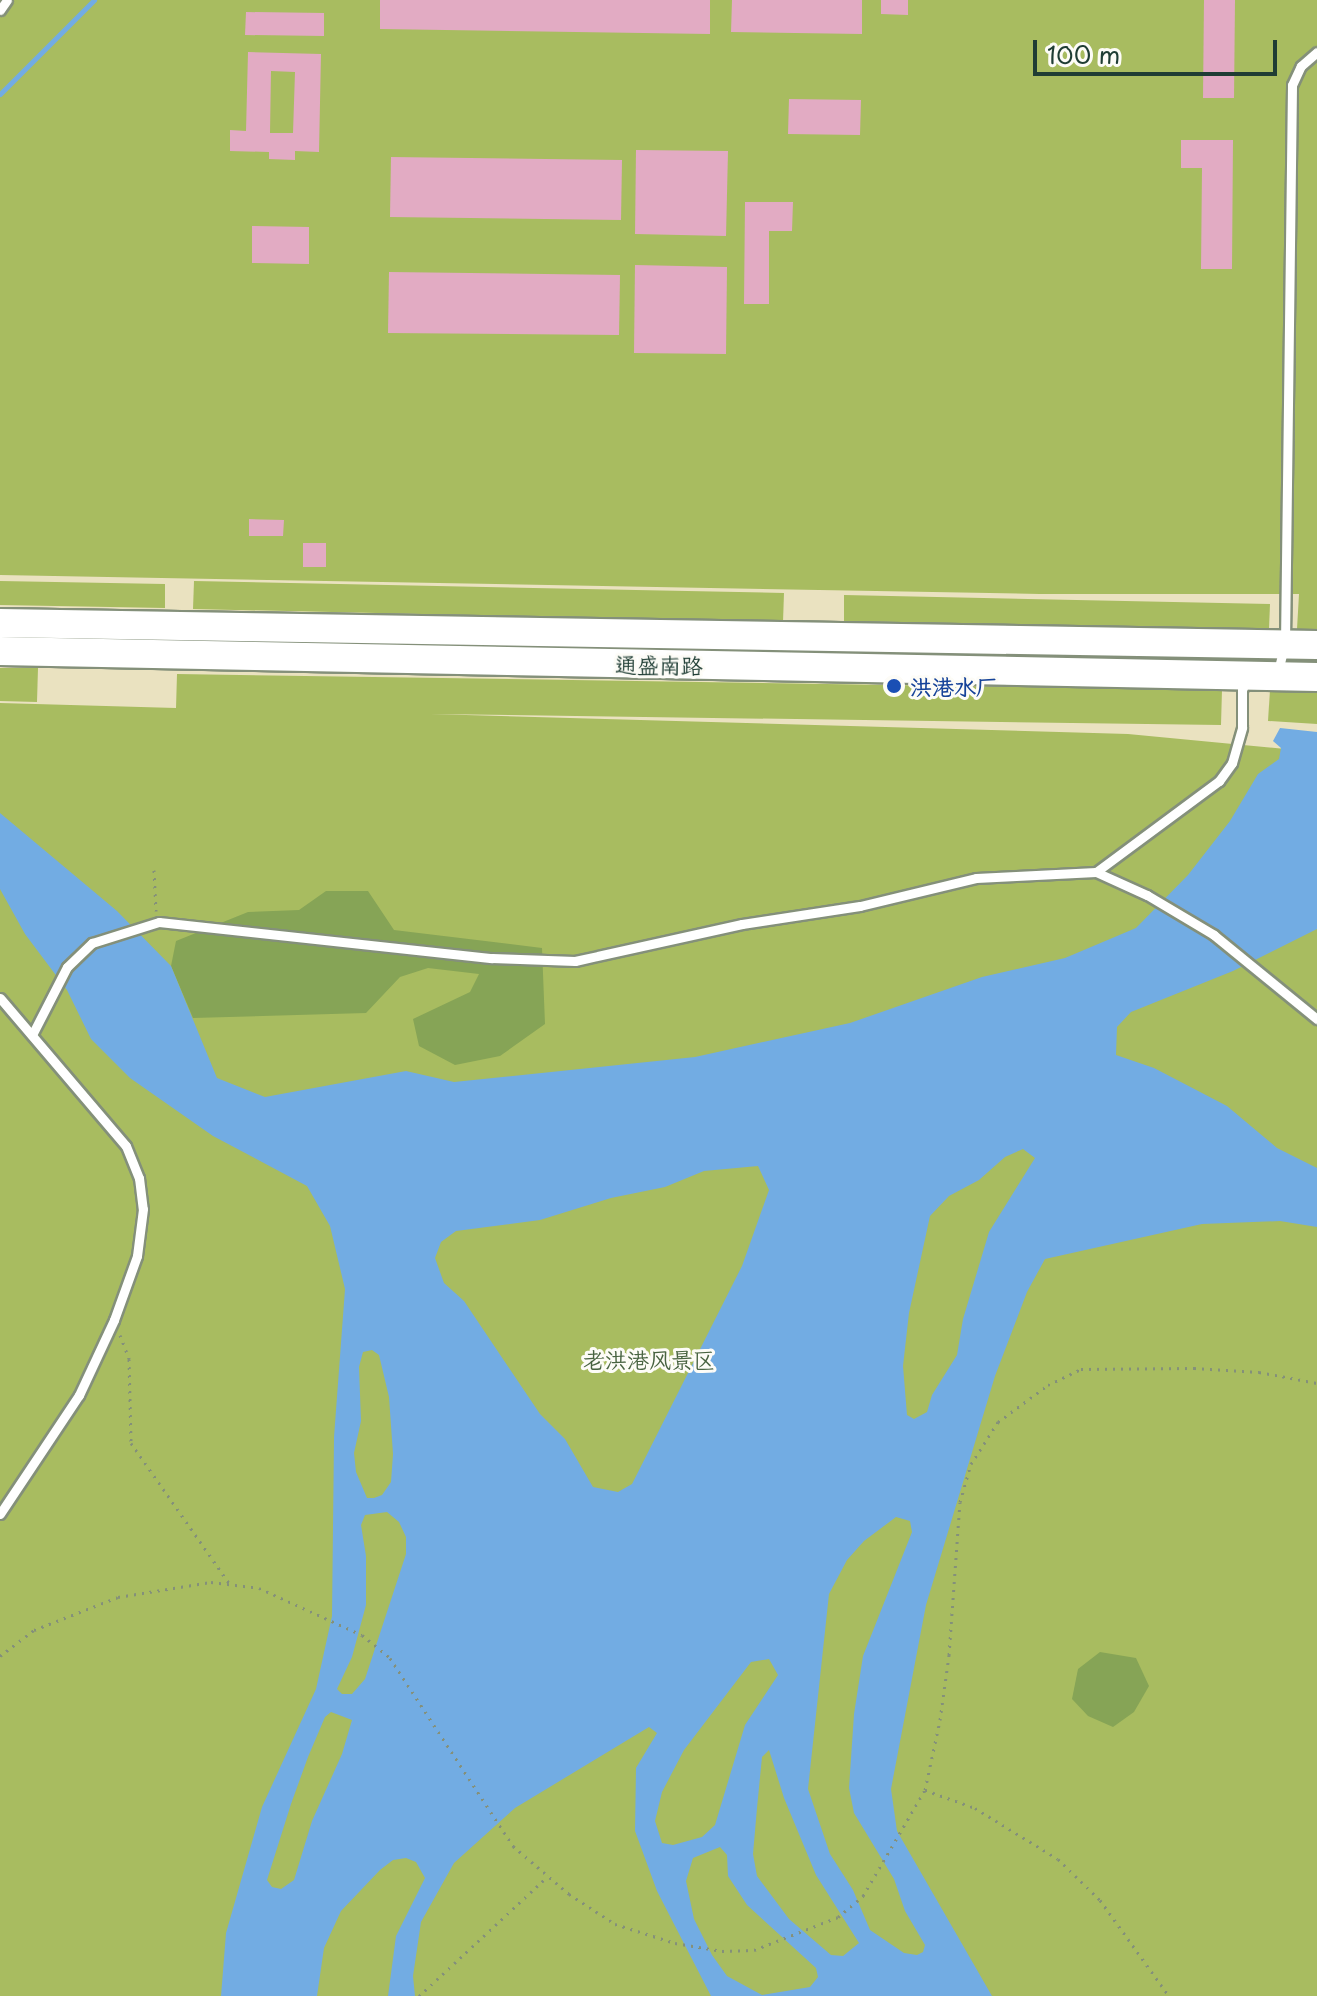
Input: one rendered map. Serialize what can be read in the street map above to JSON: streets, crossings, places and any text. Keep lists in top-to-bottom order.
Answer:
{
  "streets": {
    "main road": ["通盛南路"]
  },
  "parks": ["老洪港风景区"],
  "places": ["洪港水厂"],
  "scale_bar": "100 m"
}
